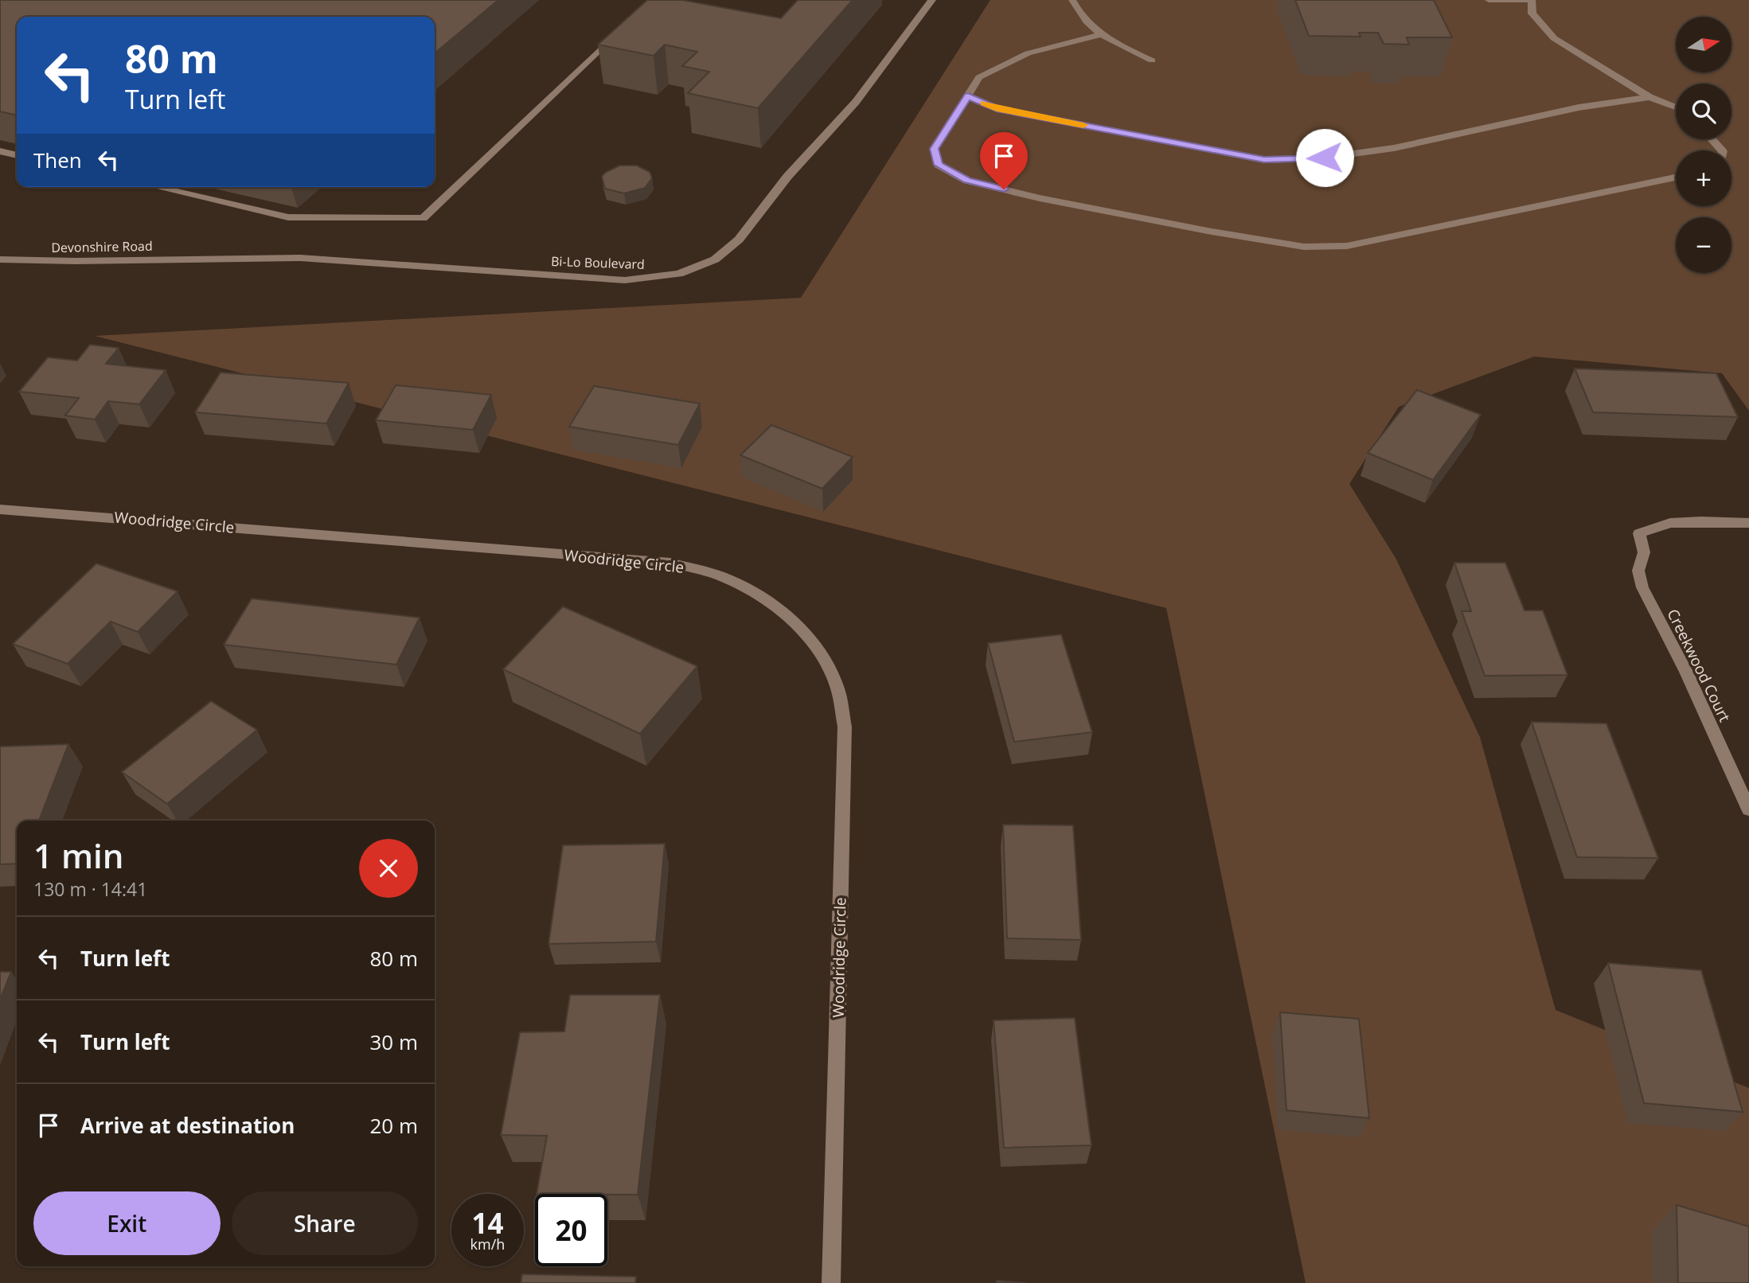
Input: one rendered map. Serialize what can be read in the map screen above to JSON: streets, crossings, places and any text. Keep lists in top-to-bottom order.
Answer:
{
  "streets": {
    "street": [
      "Devonshire Road",
      "Bi-Lo Boulevard",
      "Woodridge Circle",
      "Creekwood Court"
    ]
  },
  "crossings": [
    ["Devonshire Road", "Bi-Lo Boulevard"]
  ],
  "north": "right",
  "page": {
    "map_buttons": ["+", "−"],
    "turn": ["80 m", "Turn left"],
    "then": "Then",
    "heading": ["1 min", "130 m · 14:41"],
    "list": [
      {
        "name": "Turn left",
        "value": "80 m"
      },
      {
        "name": "Turn left",
        "value": "30 m"
      },
      {
        "name": "Arrive at destination",
        "value": "20 m"
      }
    ],
    "buttons": ["Exit", "Share"],
    "speed": "14 km/h",
    "limit": "20"
  }
}
